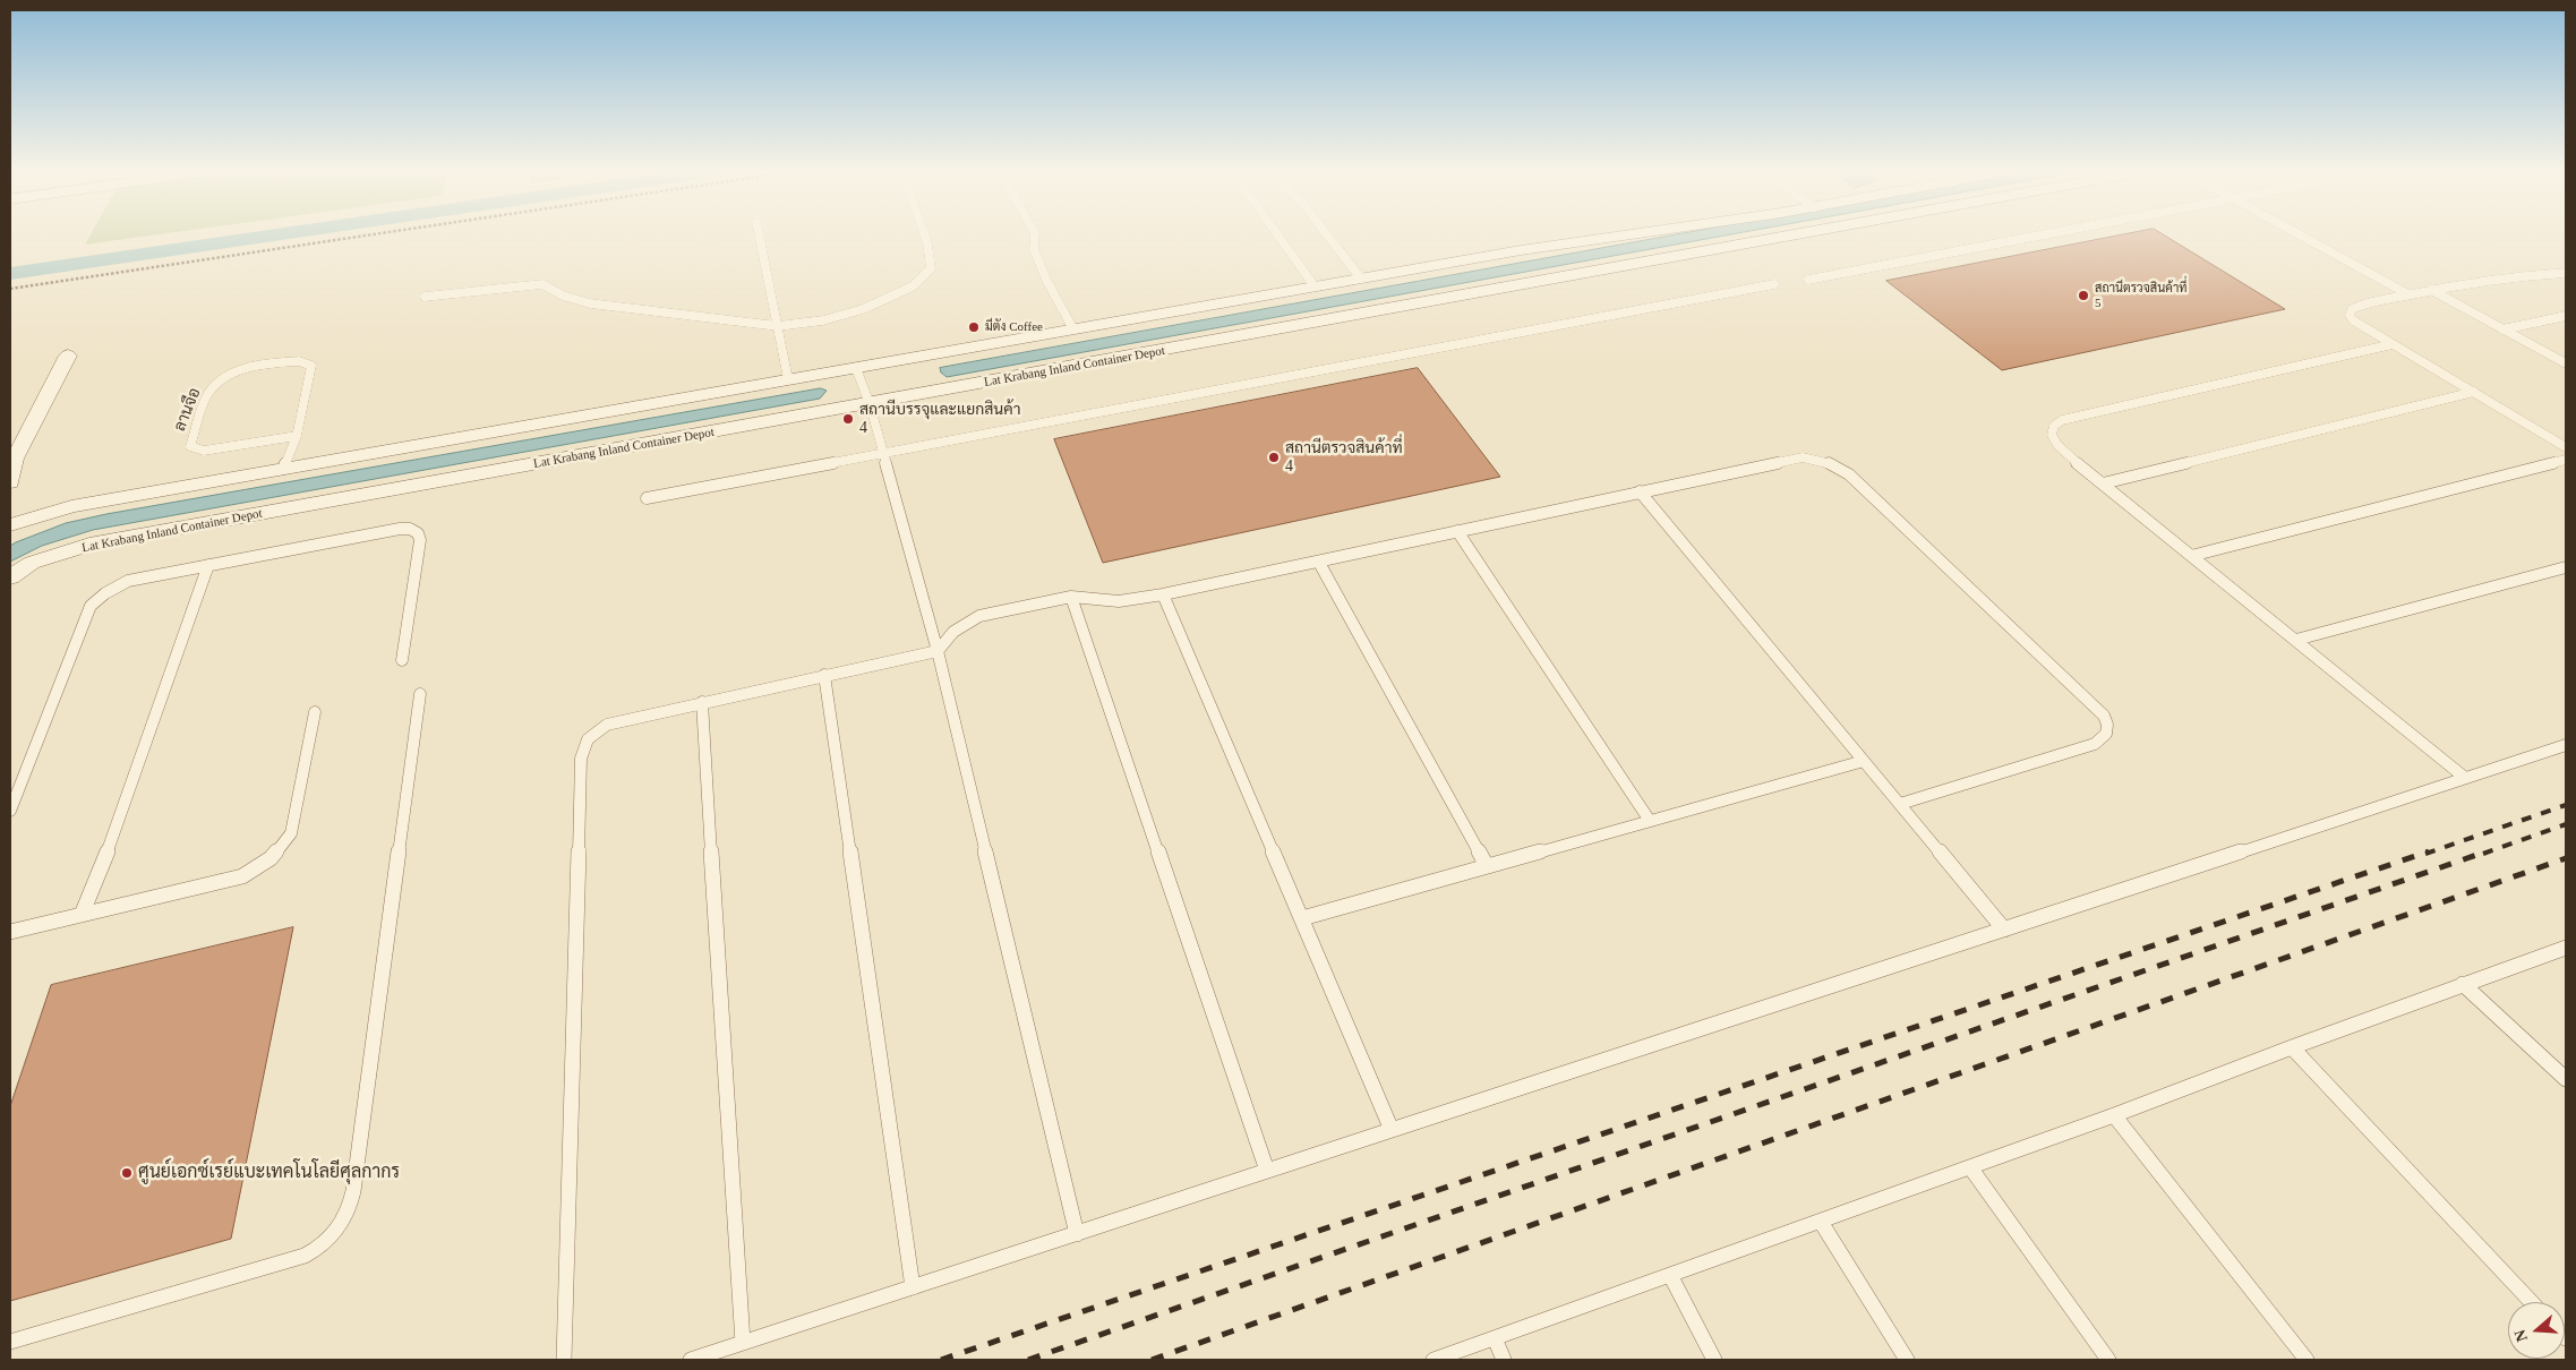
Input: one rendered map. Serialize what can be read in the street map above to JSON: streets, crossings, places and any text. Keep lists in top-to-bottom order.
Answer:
{
  "streets": {
    "street": ["Lat Krabang Inland Container Depot"],
    "lane": ["ลานจือ"]
  },
  "places": [
    "สถานีตรวจสินค้าที่ 5",
    "มีตัง Coffee",
    "สถานีบรรจุและแยกสินค้า 4",
    "สถานีตรวจสินค้าที่ 4",
    "ศูนย์เอกซ์เรย์แบะเทคโนโลยีศุลกากร"
  ],
  "north": "left"
}
